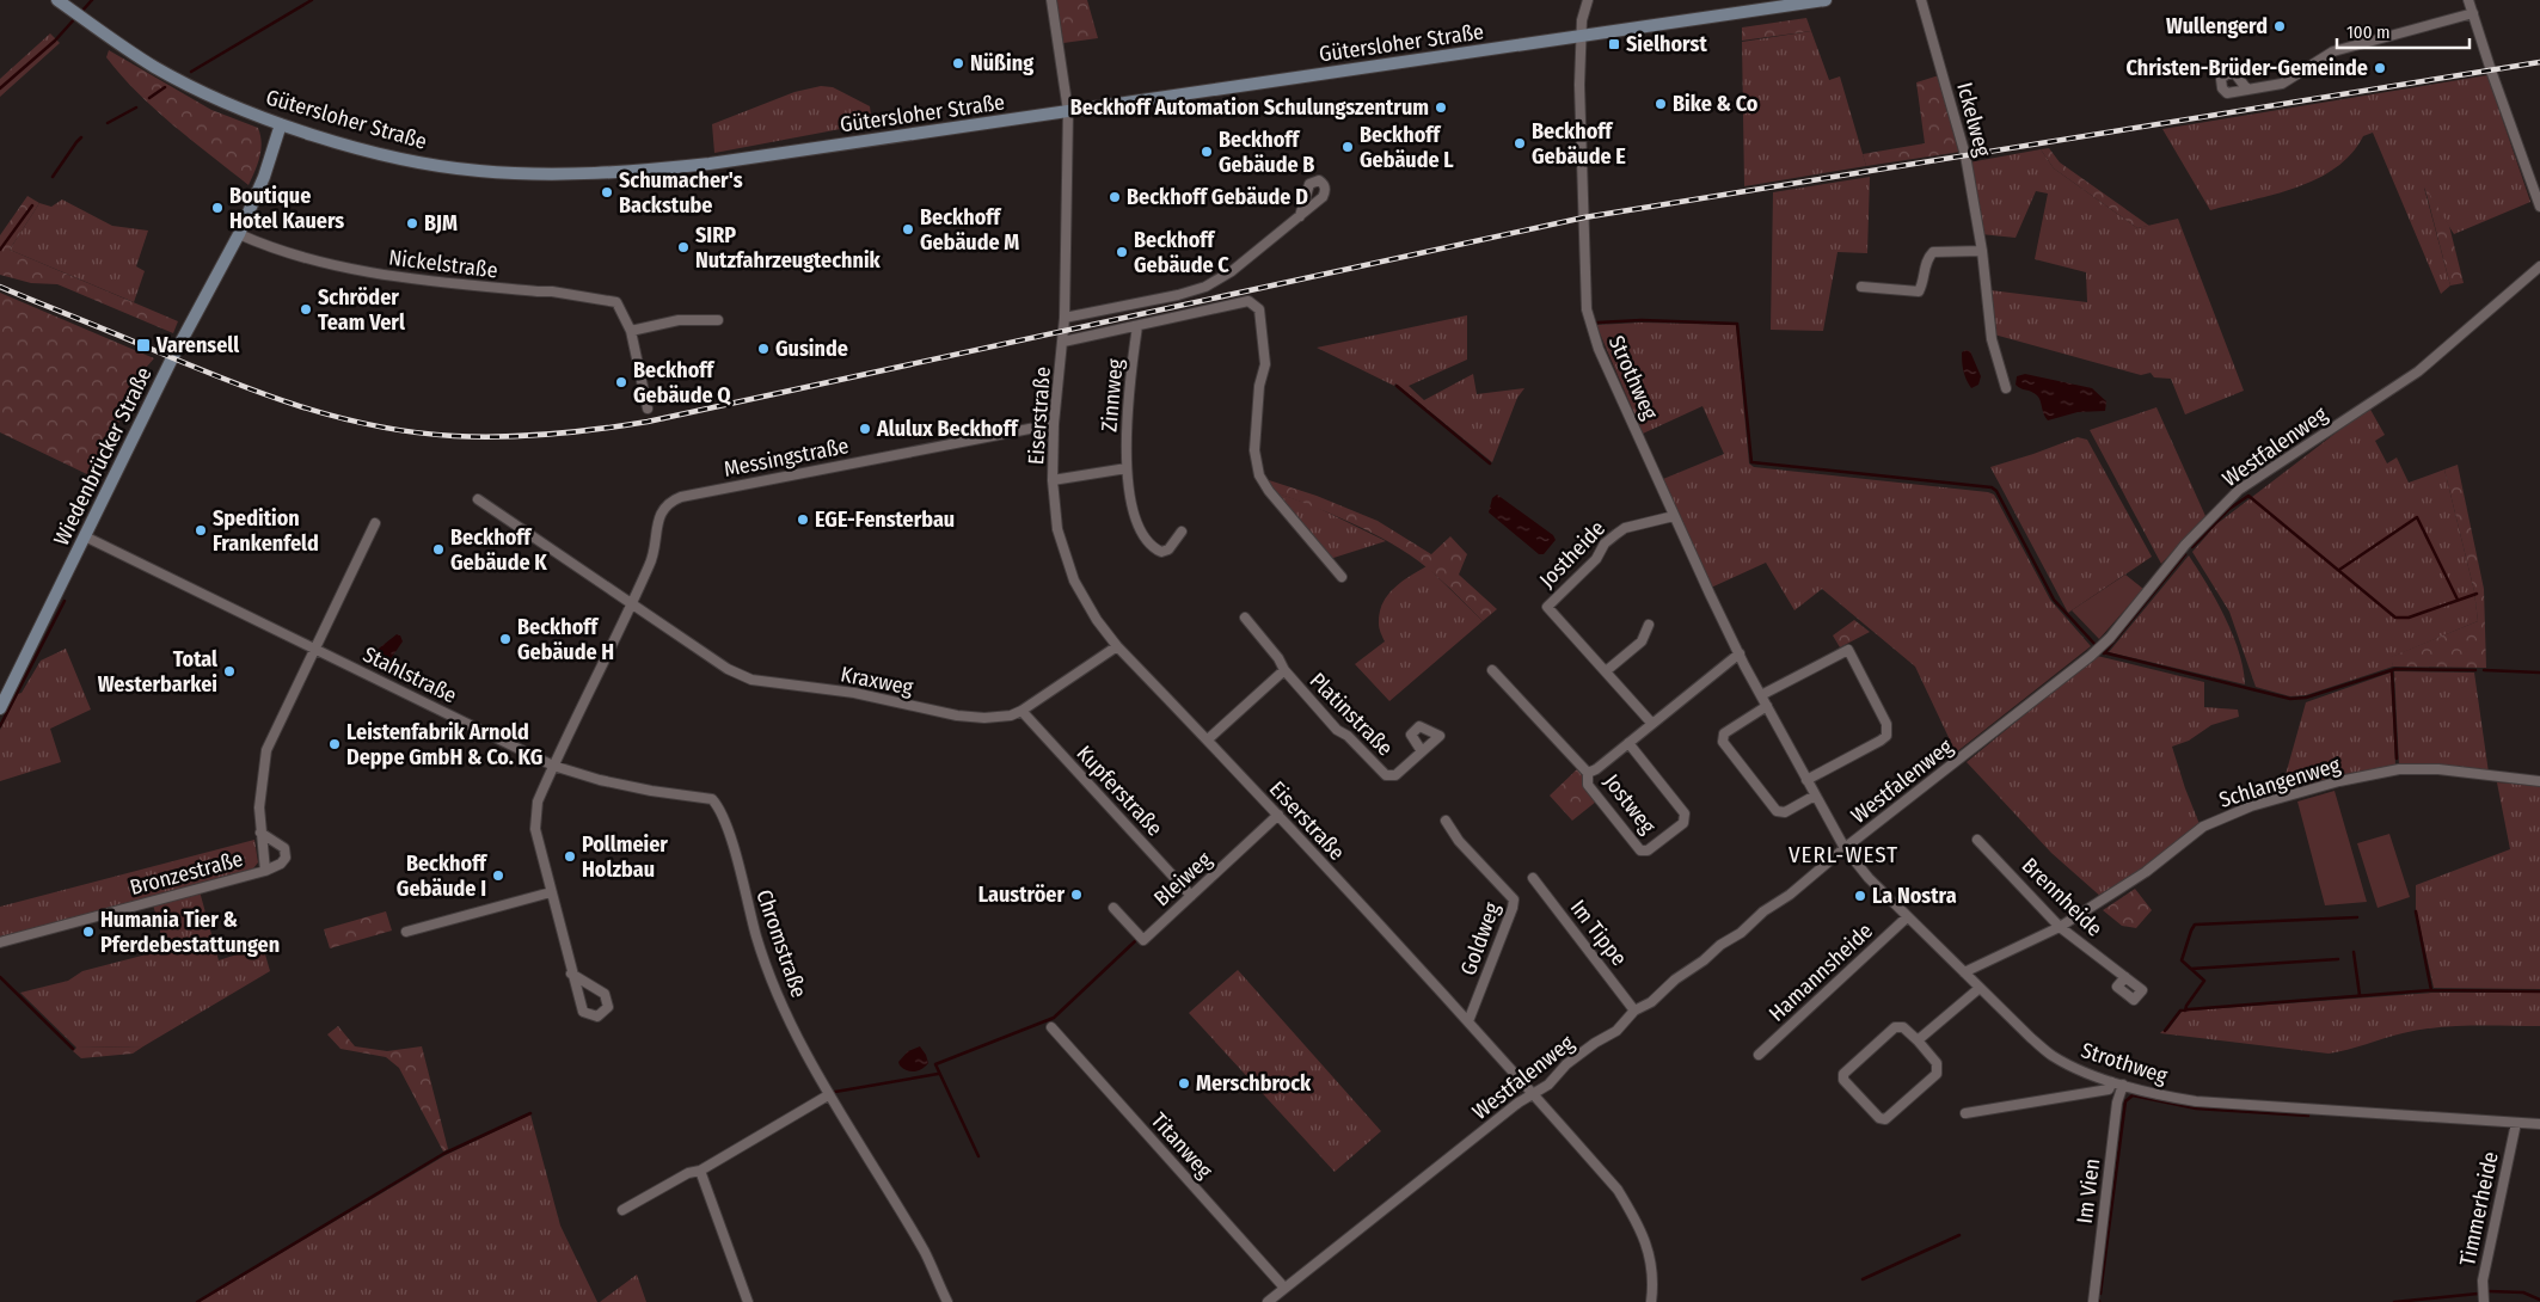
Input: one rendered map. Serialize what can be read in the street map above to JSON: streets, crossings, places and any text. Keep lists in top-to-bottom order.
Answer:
{
  "streets": {
    "main road": ["Gütersloher Straße", "Wiedenbrücker Straße"],
    "street": [
      "Ickelweg",
      "Nickelstraße",
      "Strothweg",
      "Zinnweg",
      "Eiserstraße",
      "Westfalenweg",
      "Messingstraße",
      "Jostheide",
      "Stahlstraße",
      "Kraxweg",
      "Platinstraße",
      "Schlangenweg",
      "Kupferstraße",
      "Jostweg",
      "Bronzestraße",
      "Bleiweg",
      "Brennheide",
      "Im Tippe",
      "Goldweg",
      "Chromstraße",
      "Hamannsheide",
      "Titanweg",
      "Im Vien",
      "Timmerheide"
    ]
  },
  "crossings": [
    ["Gütersloher Straße", "Strothweg"],
    ["Gütersloher Straße", "Eiserstraße"],
    ["Gütersloher Straße", "Wiedenbrücker Straße"],
    ["Nickelstraße", "Wiedenbrücker Straße"],
    ["Strothweg", "Westfalenweg"],
    ["Strothweg", "Jostheide"],
    ["Strothweg", "Schlangenweg"],
    ["Strothweg", "Jostweg"],
    ["Strothweg", "Hamannsheide"],
    ["Strothweg", "Im Vien"],
    ["Strothweg", "Timmerheide"],
    ["Eiserstraße", "Westfalenweg"],
    ["Eiserstraße", "Messingstraße"],
    ["Eiserstraße", "Kraxweg"],
    ["Eiserstraße", "Platinstraße"],
    ["Eiserstraße", "Bleiweg"],
    ["Eiserstraße", "Goldweg"],
    ["Westfalenweg", "Im Tippe"],
    ["Westfalenweg", "Titanweg"],
    ["Wiedenbrücker Straße", "Stahlstraße"],
    ["Messingstraße", "Stahlstraße"],
    ["Messingstraße", "Kraxweg"],
    ["Jostheide", "Jostweg"],
    ["Stahlstraße", "Bronzestraße"],
    ["Stahlstraße", "Chromstraße"],
    ["Kraxweg", "Kupferstraße"],
    ["Schlangenweg", "Brennheide"],
    ["Kupferstraße", "Bleiweg"]
  ],
  "districts": ["VERL-WEST"],
  "places": {
    "other": [
      "Wullengerd",
      "Nüßing",
      "Christen-Brüder-Gemeinde",
      "Bike & Co",
      "Beckhoff Automation Schulungszentrum",
      "Beckhoff Gebäude E",
      "Beckhoff Gebäude L",
      "Beckhoff Gebäude B",
      "Schumacher's Backstube",
      "Beckhoff Gebäude D",
      "Boutique Hotel Kauers",
      "BJM",
      "Beckhoff Gebäude M",
      "SIRP Nutzfahrzeugtechnik",
      "Beckhoff Gebäude C",
      "Schröder Team Verl",
      "Gusinde",
      "Beckhoff Gebäude Q",
      "Alulux Beckhoff",
      "EGE-Fensterbau",
      "Spedition Frankenfeld",
      "Beckhoff Gebäude K",
      "Beckhoff Gebäude H",
      "Total Westerbarkei",
      "Leistenfabrik Arnold Deppe GmbH & Co. KG",
      "Pollmeier Holzbau",
      "Beckhoff Gebäude I",
      "Lauströer",
      "La Nostra",
      "Humania Tier & Pferdebestattungen",
      "Merschbrock"
    ],
    "transit": ["Sielhorst", "Varensell"]
  },
  "scale_bar": "100 m"
}
